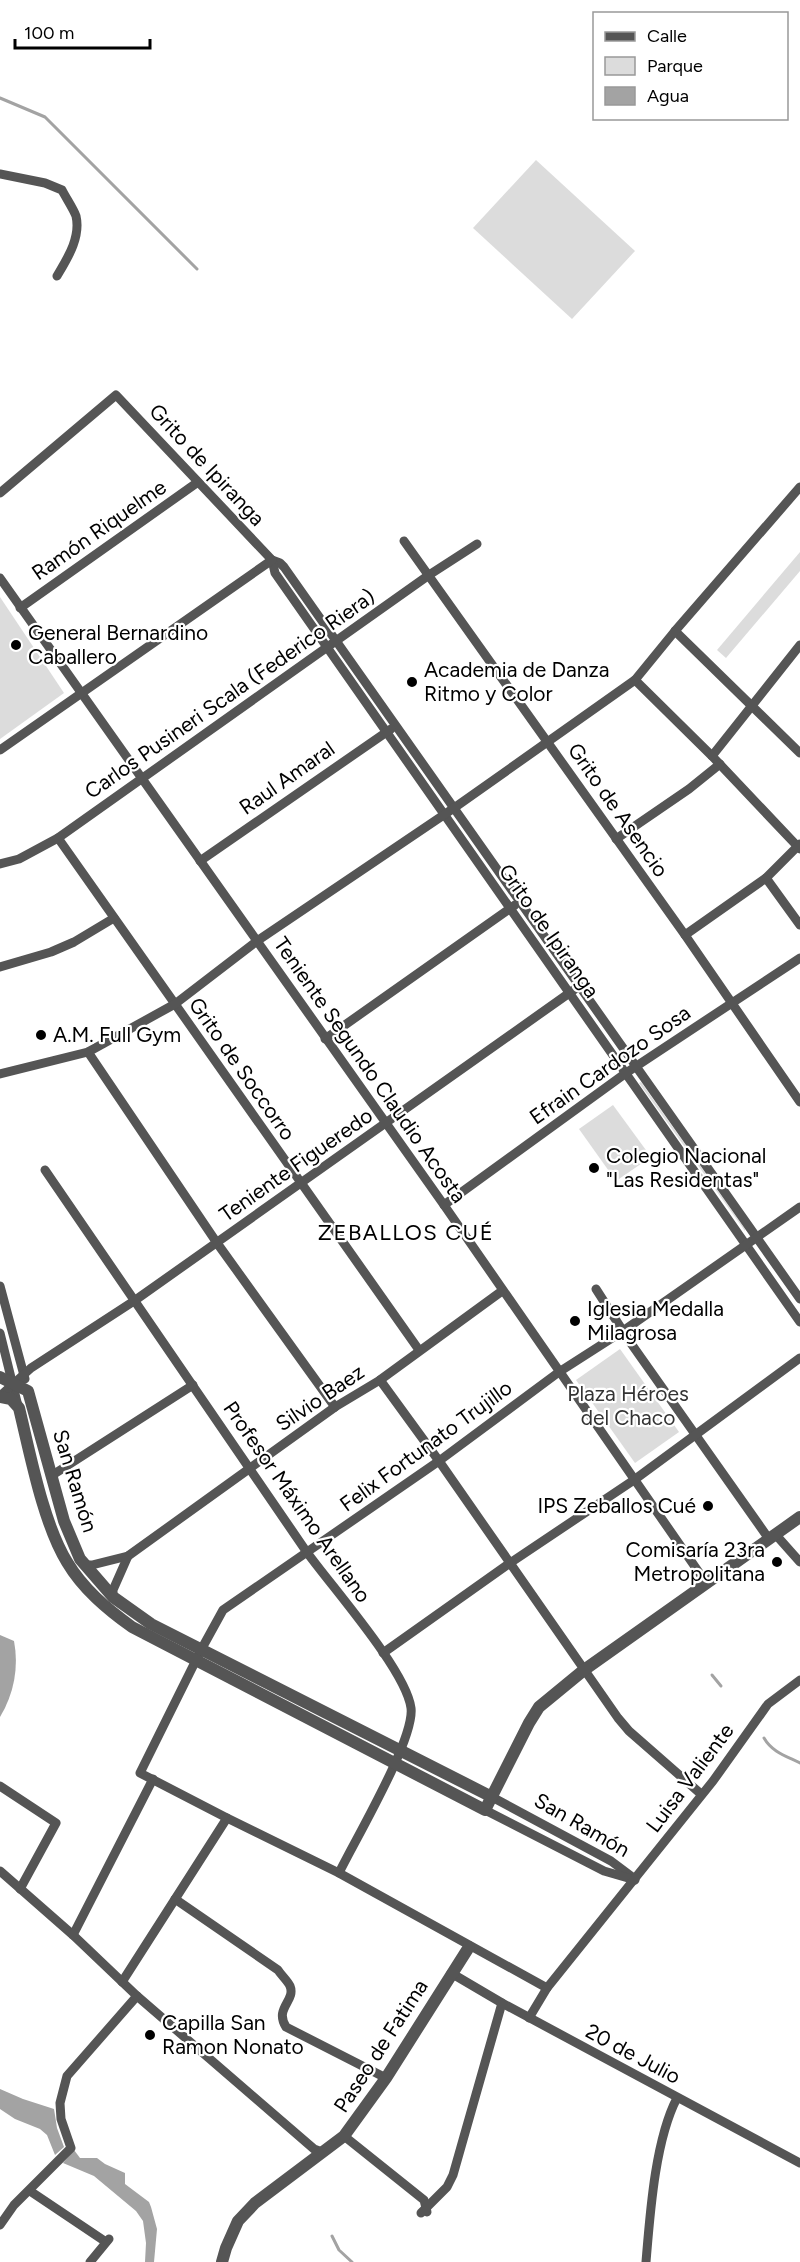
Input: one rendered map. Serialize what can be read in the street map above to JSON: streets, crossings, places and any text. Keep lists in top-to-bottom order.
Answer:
{
  "streets": {
    "street": [
      "Grito de Ipiranga",
      "Ramón Riquelme",
      "Carlos Pusineri Scala (Federico Riera)",
      "Raul Amaral",
      "Grito de Asencio",
      "Efrain Cardozo Sosa",
      "Grito de Soccorro",
      "Teniente Segundo Claudio Acosta",
      "Teniente Figueredo",
      "Silvio Baez",
      "Felix Fortunato Trujillo",
      "San Ramón",
      "Profesor Máximo Arellano",
      "Luisa Valiente",
      "Paseo de Fatima",
      "20 de Julio"
    ]
  },
  "crossings": [
    ["Grito de Ipiranga", "Ramón Riquelme"],
    ["Grito de Ipiranga", "Carlos Pusineri Scala (Federico Riera)"],
    ["Grito de Ipiranga", "Raul Amaral"],
    ["Grito de Ipiranga", "Efrain Cardozo Sosa"],
    ["Grito de Ipiranga", "Teniente Figueredo"],
    ["Grito de Ipiranga", "Felix Fortunato Trujillo"],
    ["Ramón Riquelme", "Teniente Segundo Claudio Acosta"],
    ["Carlos Pusineri Scala (Federico Riera)", "Grito de Asencio"],
    ["Carlos Pusineri Scala (Federico Riera)", "Grito de Soccorro"],
    ["Carlos Pusineri Scala (Federico Riera)", "Teniente Segundo Claudio Acosta"],
    ["Raul Amaral", "Teniente Segundo Claudio Acosta"],
    ["Grito de Asencio", "Efrain Cardozo Sosa"],
    ["Efrain Cardozo Sosa", "Teniente Segundo Claudio Acosta"],
    ["Grito de Soccorro", "Teniente Figueredo"],
    ["Grito de Soccorro", "Silvio Baez"],
    ["Teniente Segundo Claudio Acosta", "Teniente Figueredo"],
    ["Teniente Segundo Claudio Acosta", "Silvio Baez"],
    ["Teniente Segundo Claudio Acosta", "Felix Fortunato Trujillo"],
    ["Teniente Figueredo", "San Ramón"],
    ["Teniente Figueredo", "Profesor Máximo Arellano"],
    ["Silvio Baez", "San Ramón"],
    ["Silvio Baez", "Profesor Máximo Arellano"],
    ["Felix Fortunato Trujillo", "San Ramón"],
    ["Felix Fortunato Trujillo", "Profesor Máximo Arellano"],
    ["San Ramón", "Profesor Máximo Arellano"],
    ["San Ramón", "Luisa Valiente"],
    ["Luisa Valiente", "20 de Julio"],
    ["Paseo de Fatima", "20 de Julio"]
  ],
  "districts": ["ZEBALLOS CUÉ"],
  "parks": ["Plaza Héroes del Chaco"],
  "places": [
    "General Bernardino Caballero",
    "Academia de Danza Ritmo y Color",
    "A.M. Full Gym",
    "Colegio Nacional \"Las Residentas\"",
    "Iglesia Medalla Milagrosa",
    "IPS Zeballos Cué",
    "Comisaría 23ra Metropolitana",
    "Capilla San Ramon Nonato"
  ],
  "legend": ["Calle", "Parque", "Agua"],
  "scale_bar": "100 m"
}
